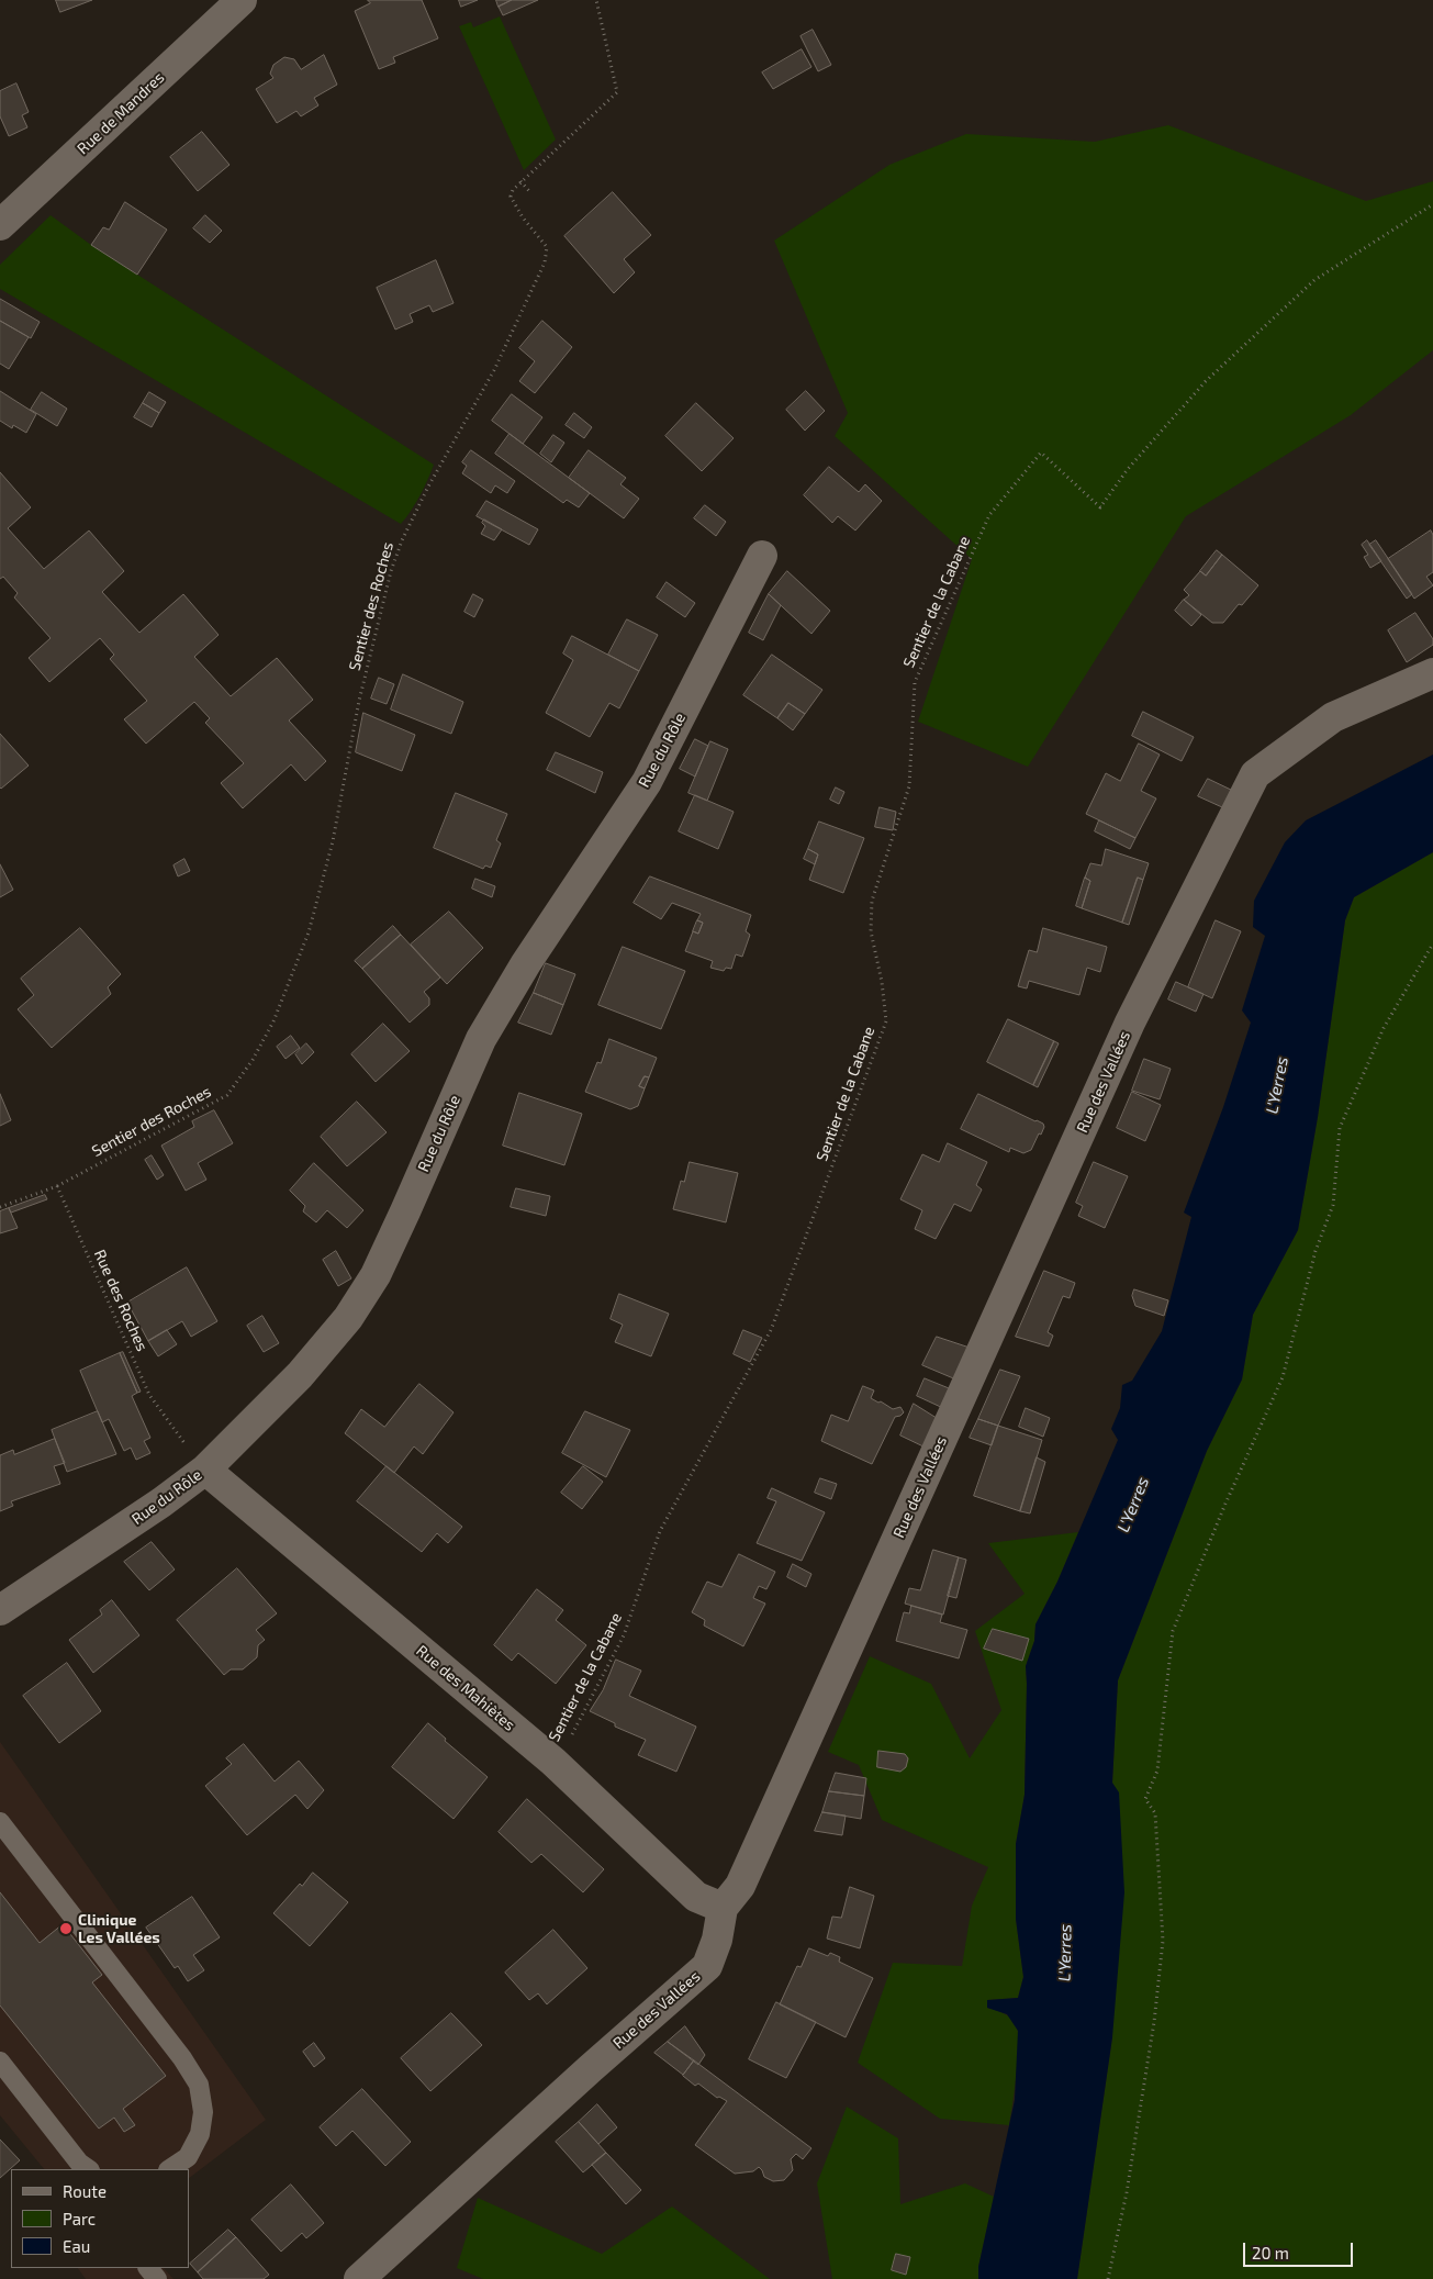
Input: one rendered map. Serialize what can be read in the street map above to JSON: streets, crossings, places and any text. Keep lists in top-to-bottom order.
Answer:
{
  "streets": {
    "street": [
      "Rue de Mandres",
      "Rue du Rôle",
      "Rue des Vallées",
      "Rue des Mahiètes"
    ],
    "path": ["Sentier de la Cabane", "Sentier des Roches", "Rue des Roches"]
  },
  "crossings": [
    ["Sentier de la Cabane", "Rue des Mahiètes"],
    ["Sentier des Roches", "Rue des Roches"],
    ["Rue du Rôle", "Rue des Roches"],
    ["Rue du Rôle", "Rue des Mahiètes"],
    ["Rue des Vallées", "Rue des Mahiètes"],
    ["Rue des Roches", "Rue des Mahiètes"]
  ],
  "water": ["L'Yerres"],
  "places": ["Clinique Les Vallées"],
  "legend": ["Route", "Parc", "Eau"],
  "scale_bar": "20 m"
}
